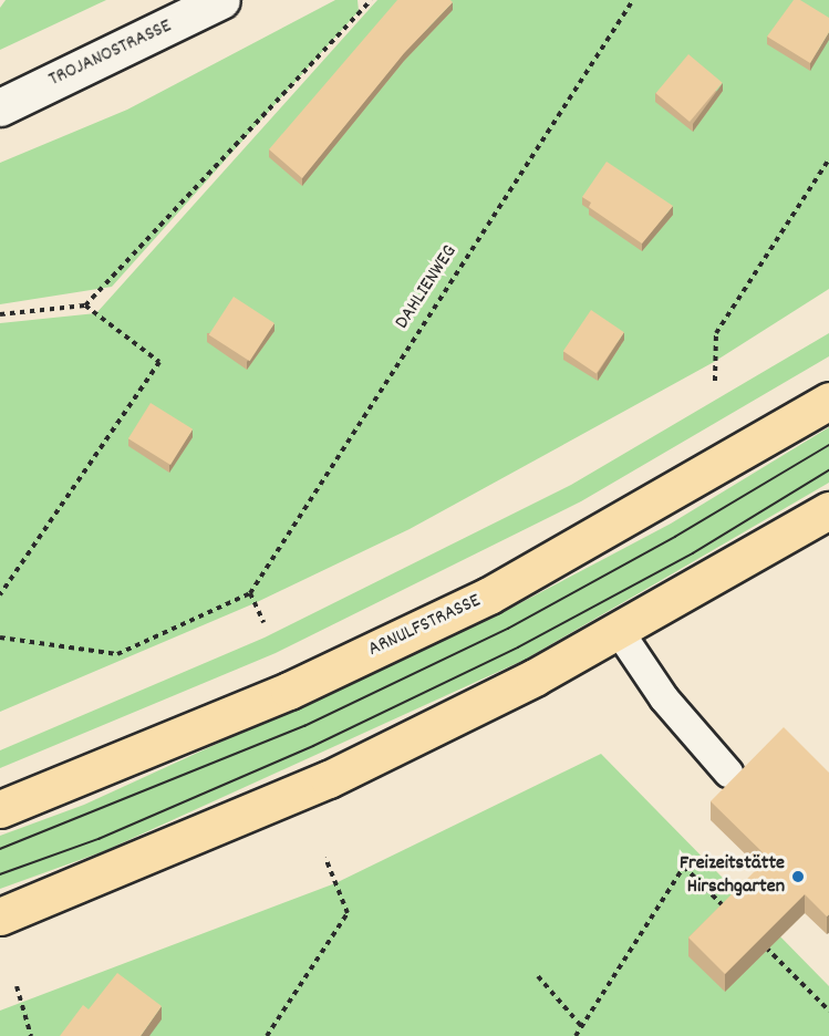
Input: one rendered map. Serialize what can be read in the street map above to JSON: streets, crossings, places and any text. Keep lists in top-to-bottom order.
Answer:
{
  "streets": {
    "main road": ["ARNULFSTRASSE"],
    "street": ["TROJANOSTRASSE"],
    "path": ["DAHLIENWEG"]
  },
  "places": ["Freizeitstätte Hirschgarten"]
}
